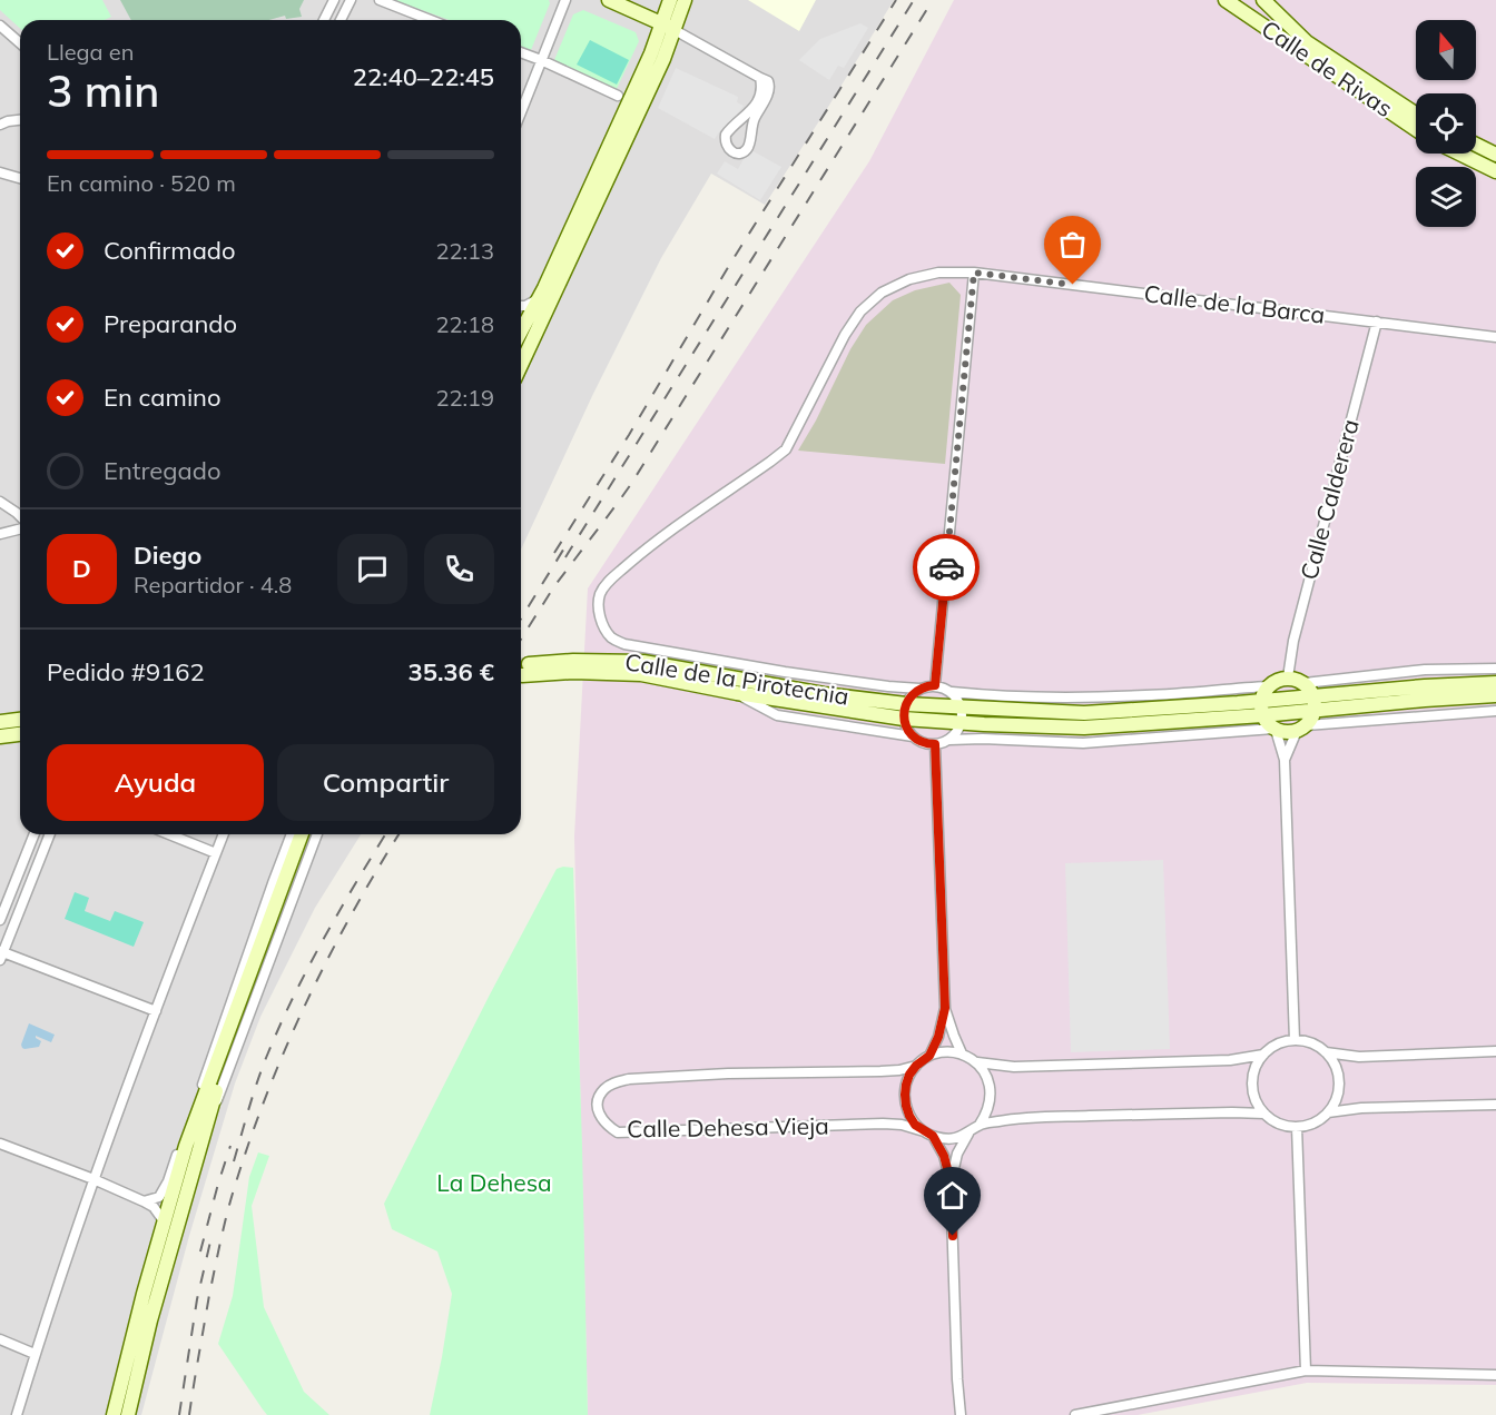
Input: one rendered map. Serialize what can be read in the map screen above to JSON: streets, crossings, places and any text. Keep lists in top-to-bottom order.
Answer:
{
  "streets": {
    "main road": ["Calle de Rivas", "Calle de la Pirotecnia"],
    "street": ["Calle de la Barca", "Calle Calderera", "Calle Dehesa Vieja"]
  },
  "crossings": [
    ["Calle de la Barca", "Calle Calderera"],
    ["Calle de la Barca", "Calle de la Pirotecnia"],
    ["Calle Calderera", "Calle de la Pirotecnia"]
  ],
  "parks": ["La Dehesa"],
  "north": "top",
  "page": {
    "heading": ["3 min", "Llega en", "22:40–22:45"],
    "panel": [
      "Diego",
      "Repartidor · 4.8",
      "Pedido #9162",
      "35.36 €"
    ],
    "bar": "En camino · 520 m",
    "list": [
      ["Confirmado", "22:13"],
      ["Preparando", "22:18"],
      ["En camino", "22:19"],
      "Entregado"
    ],
    "round": "D",
    "buttons": ["Ayuda", "Compartir"]
  }
}
